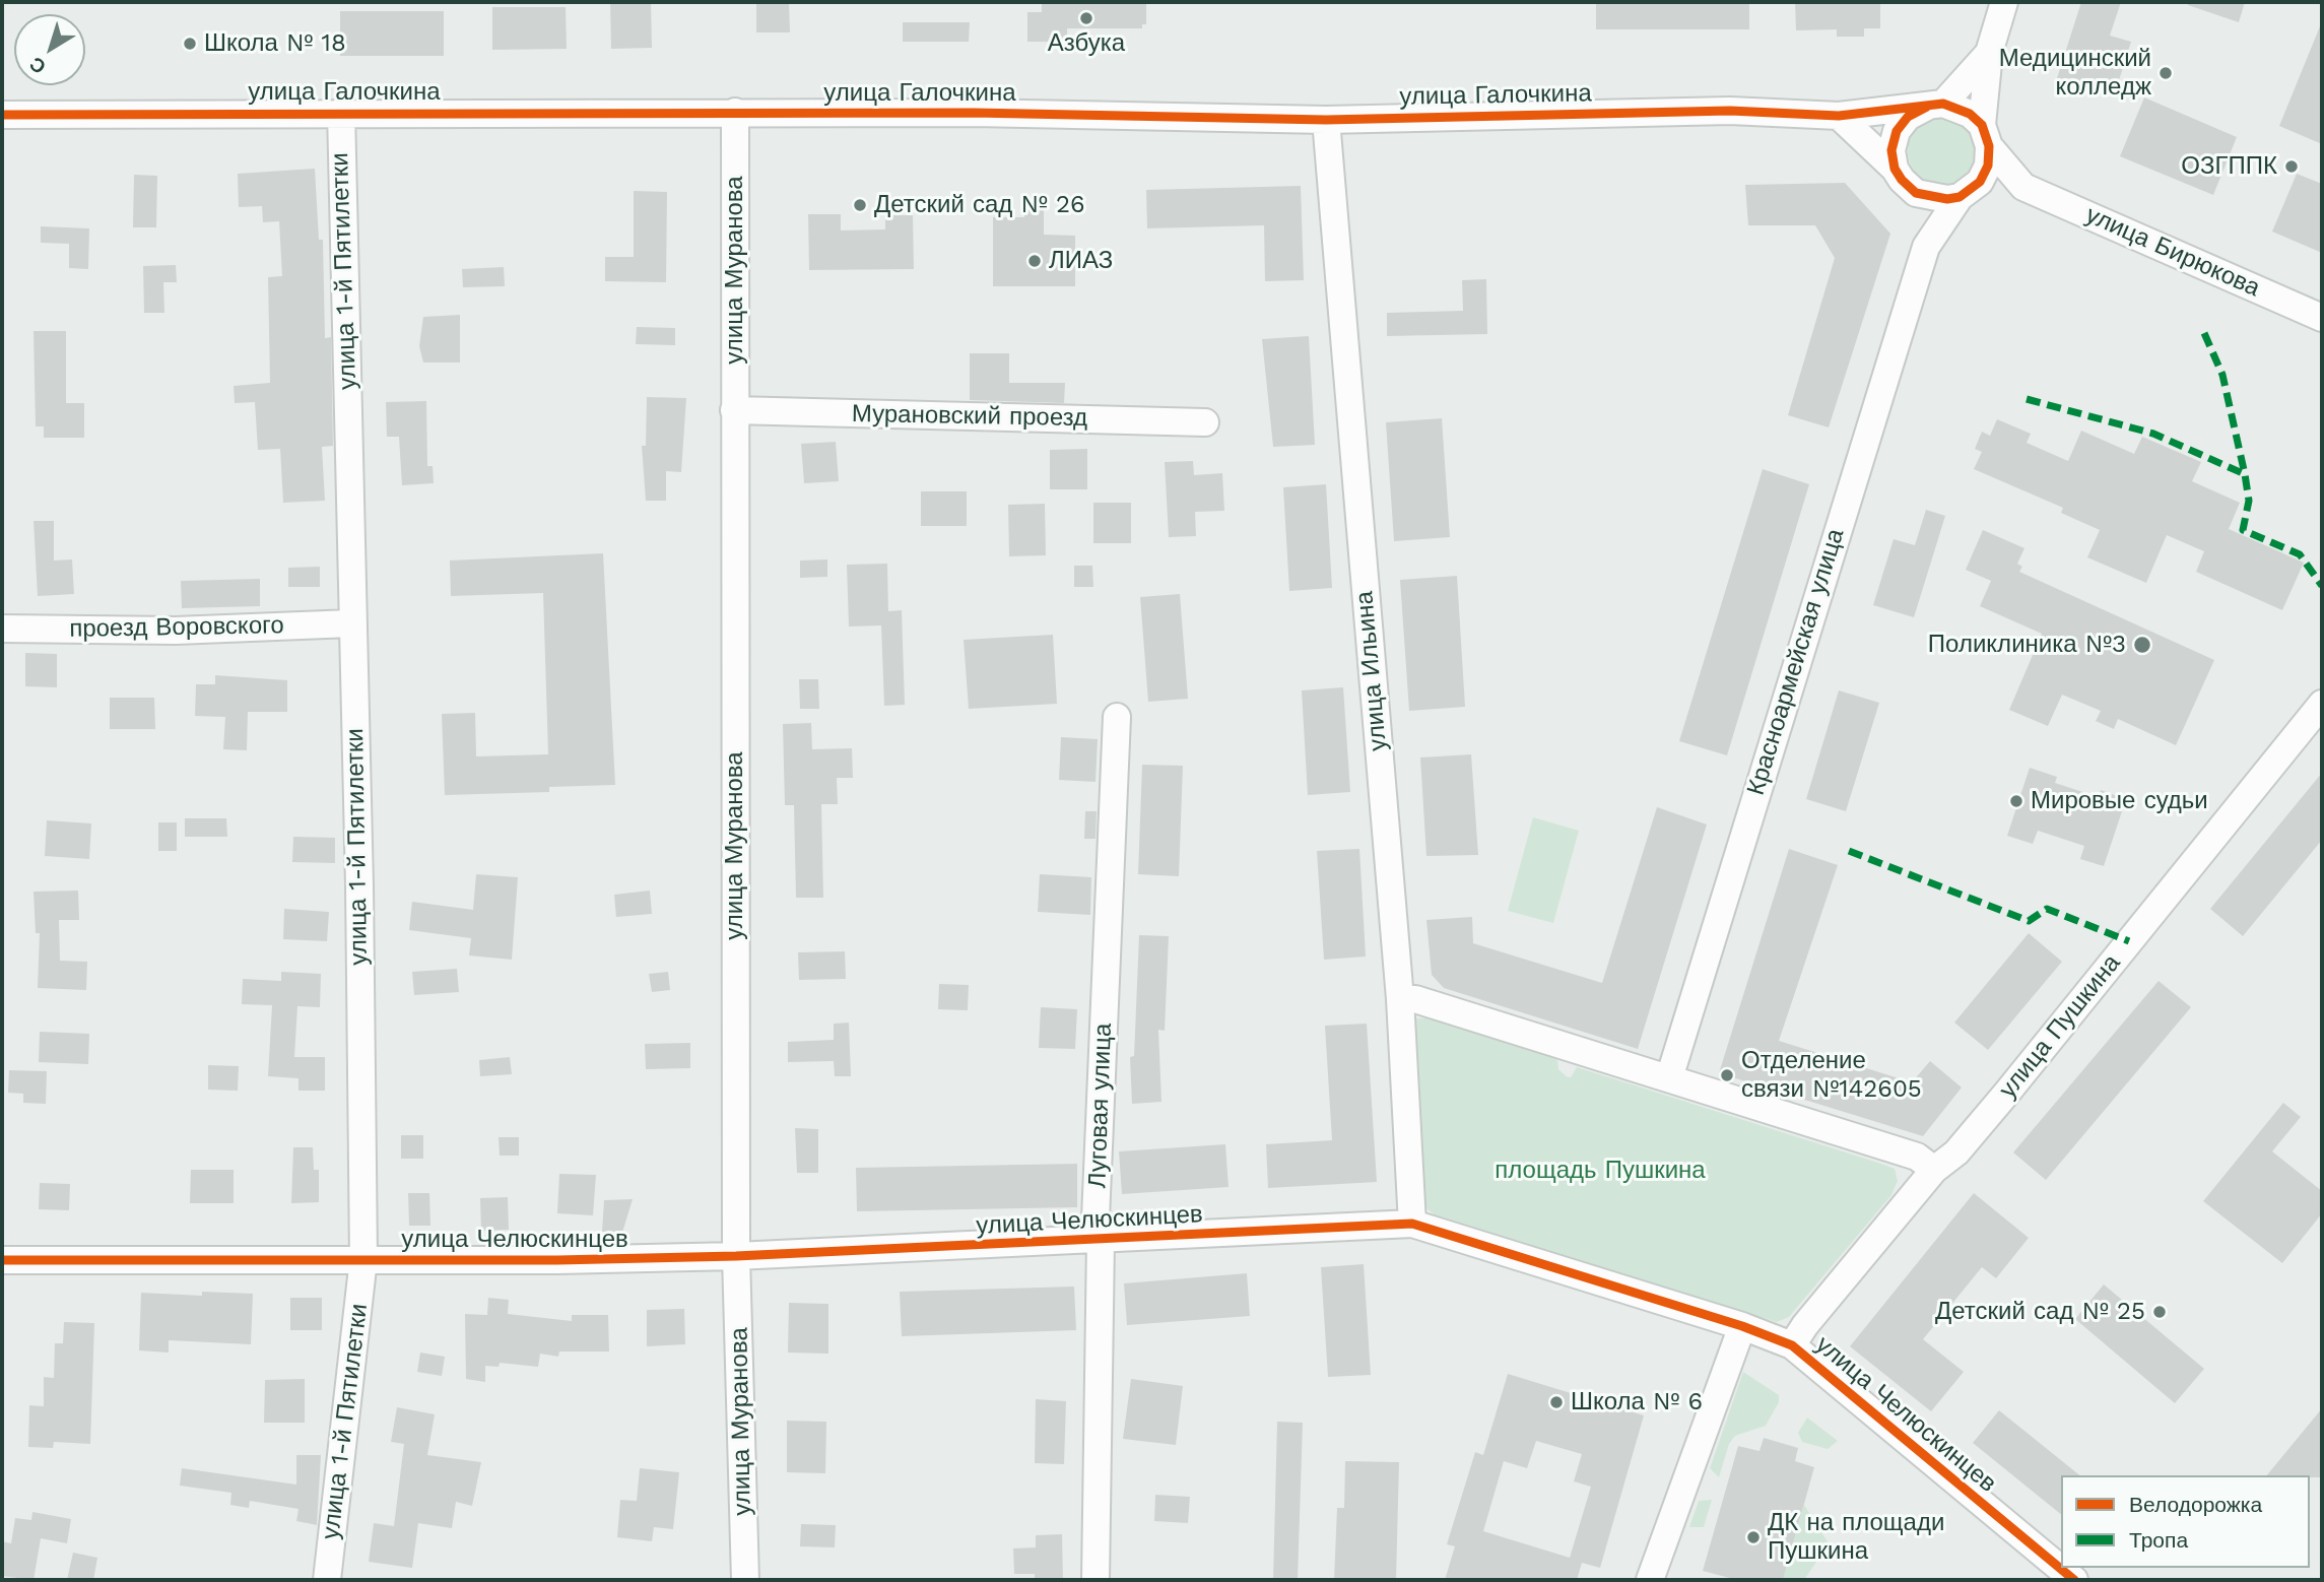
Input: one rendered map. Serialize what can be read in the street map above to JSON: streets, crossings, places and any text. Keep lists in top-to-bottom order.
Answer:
{
  "streets": {
    "street": [
      "улица Галочкина",
      "улица Бирюкова",
      "улица Муранова",
      "улица 1-й Пятилетки",
      "Мурановский проезд",
      "проезд Воровского",
      "Красноармейская улица",
      "улица Ильина",
      "улица Пушкина",
      "Луговая улица",
      "улица Челюскинцев"
    ]
  },
  "crossings": [
    ["улица Галочкина", "улица Муранова"],
    ["улица Галочкина", "улица 1-й Пятилетки"],
    ["улица Галочкина", "улица Ильина"],
    ["улица Муранова", "Мурановский проезд"],
    ["улица Муранова", "улица Челюскинцев"],
    ["улица 1-й Пятилетки", "проезд Воровского"],
    ["улица 1-й Пятилетки", "улица Челюскинцев"],
    ["улица Ильина", "улица Челюскинцев"],
    ["улица Пушкина", "улица Челюскинцев"],
    ["Луговая улица", "улица Челюскинцев"]
  ],
  "parks": ["площадь Пушкина"],
  "places": [
    "Азбука",
    "Школа № 18",
    "Медицинский колледж",
    "ОЗГППК",
    "Детский сад № 26",
    "ЛИАЗ",
    "Поликлиника №3",
    "Мировые судьи",
    "Отделение связи №142605",
    "Детский сад № 25",
    "Школа № 6",
    "ДК на площади Пушкина"
  ],
  "legend": ["Велодорожка", "Тропа"],
  "north": "bottom left"
}
